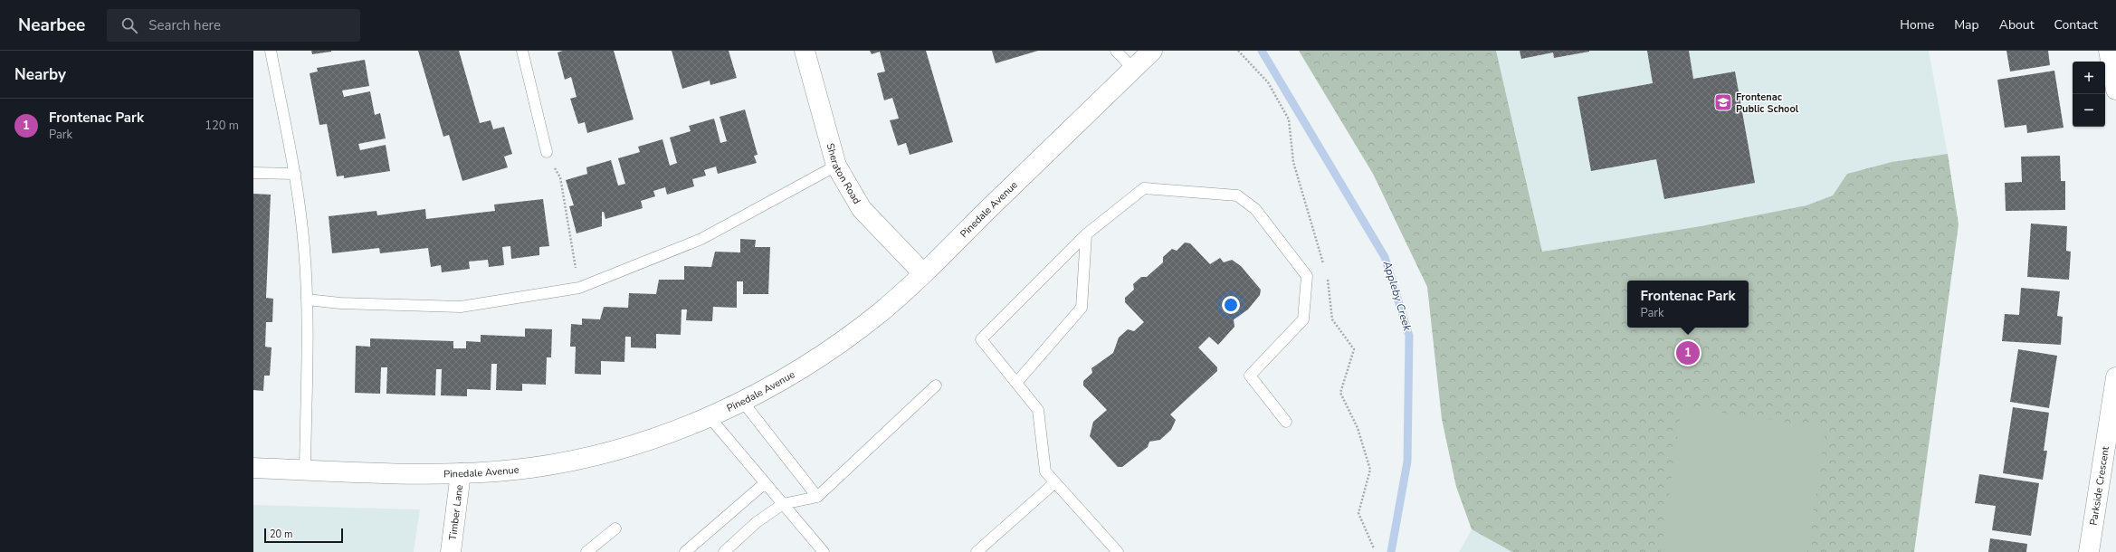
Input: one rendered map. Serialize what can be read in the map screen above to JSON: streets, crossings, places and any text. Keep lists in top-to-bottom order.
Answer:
{
  "streets": {
    "street": [
      "Sheraton Road",
      "Pinedale Avenue",
      "Parkside Crescent",
      "Timber Lane"
    ]
  },
  "crossings": [
    ["Sheraton Road", "Pinedale Avenue"],
    ["Pinedale Avenue", "Timber Lane"]
  ],
  "water": ["Appleby Creek"],
  "places": {
    "school or university": ["Frontenac Public School"]
  },
  "scale_bar": "20 m",
  "page": {
    "header": "Nearbee",
    "search": "Search here",
    "nav": [
      "Home",
      "Map",
      "About",
      "Contact"
    ],
    "heading": "Nearby",
    "map_buttons": ["+", "−"],
    "list": [
      {
        "mark": "1",
        "name": "Frontenac Park",
        "note": "Park",
        "value": "120 m"
      }
    ],
    "popup": ["Frontenac Park", "Park"],
    "pins": "1",
    "scale": "20 m"
  }
}
